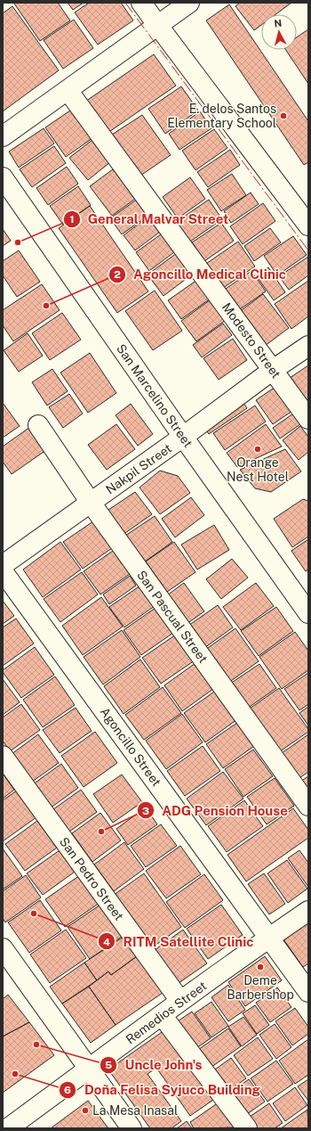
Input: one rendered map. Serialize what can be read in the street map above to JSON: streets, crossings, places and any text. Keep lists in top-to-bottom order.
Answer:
{
  "streets": {
    "street": [
      "Modesto Street",
      "San Marcelino Street",
      "Nakpil Street",
      "San Pascual Street",
      "Agoncillo Street",
      "San Pedro Street",
      "Remedios Street"
    ]
  },
  "crossings": [
    ["Modesto Street", "Nakpil Street"],
    ["San Marcelino Street", "Nakpil Street"],
    ["Nakpil Street", "San Pascual Street"],
    ["Agoncillo Street", "Remedios Street"],
    ["San Pedro Street", "Remedios Street"]
  ],
  "places": [
    "E. delos Santos Elementary School",
    "General Malvar Street",
    "Agoncillo Medical Clinic",
    "Orange Nest Hotel",
    "ADG Pension House",
    "RITM Satellite Clinic",
    "Deme Barbershop",
    "Uncle John's",
    "Doña Felisa Syjuco Building",
    "La Mesa Inasal"
  ],
  "north": "top"
}
